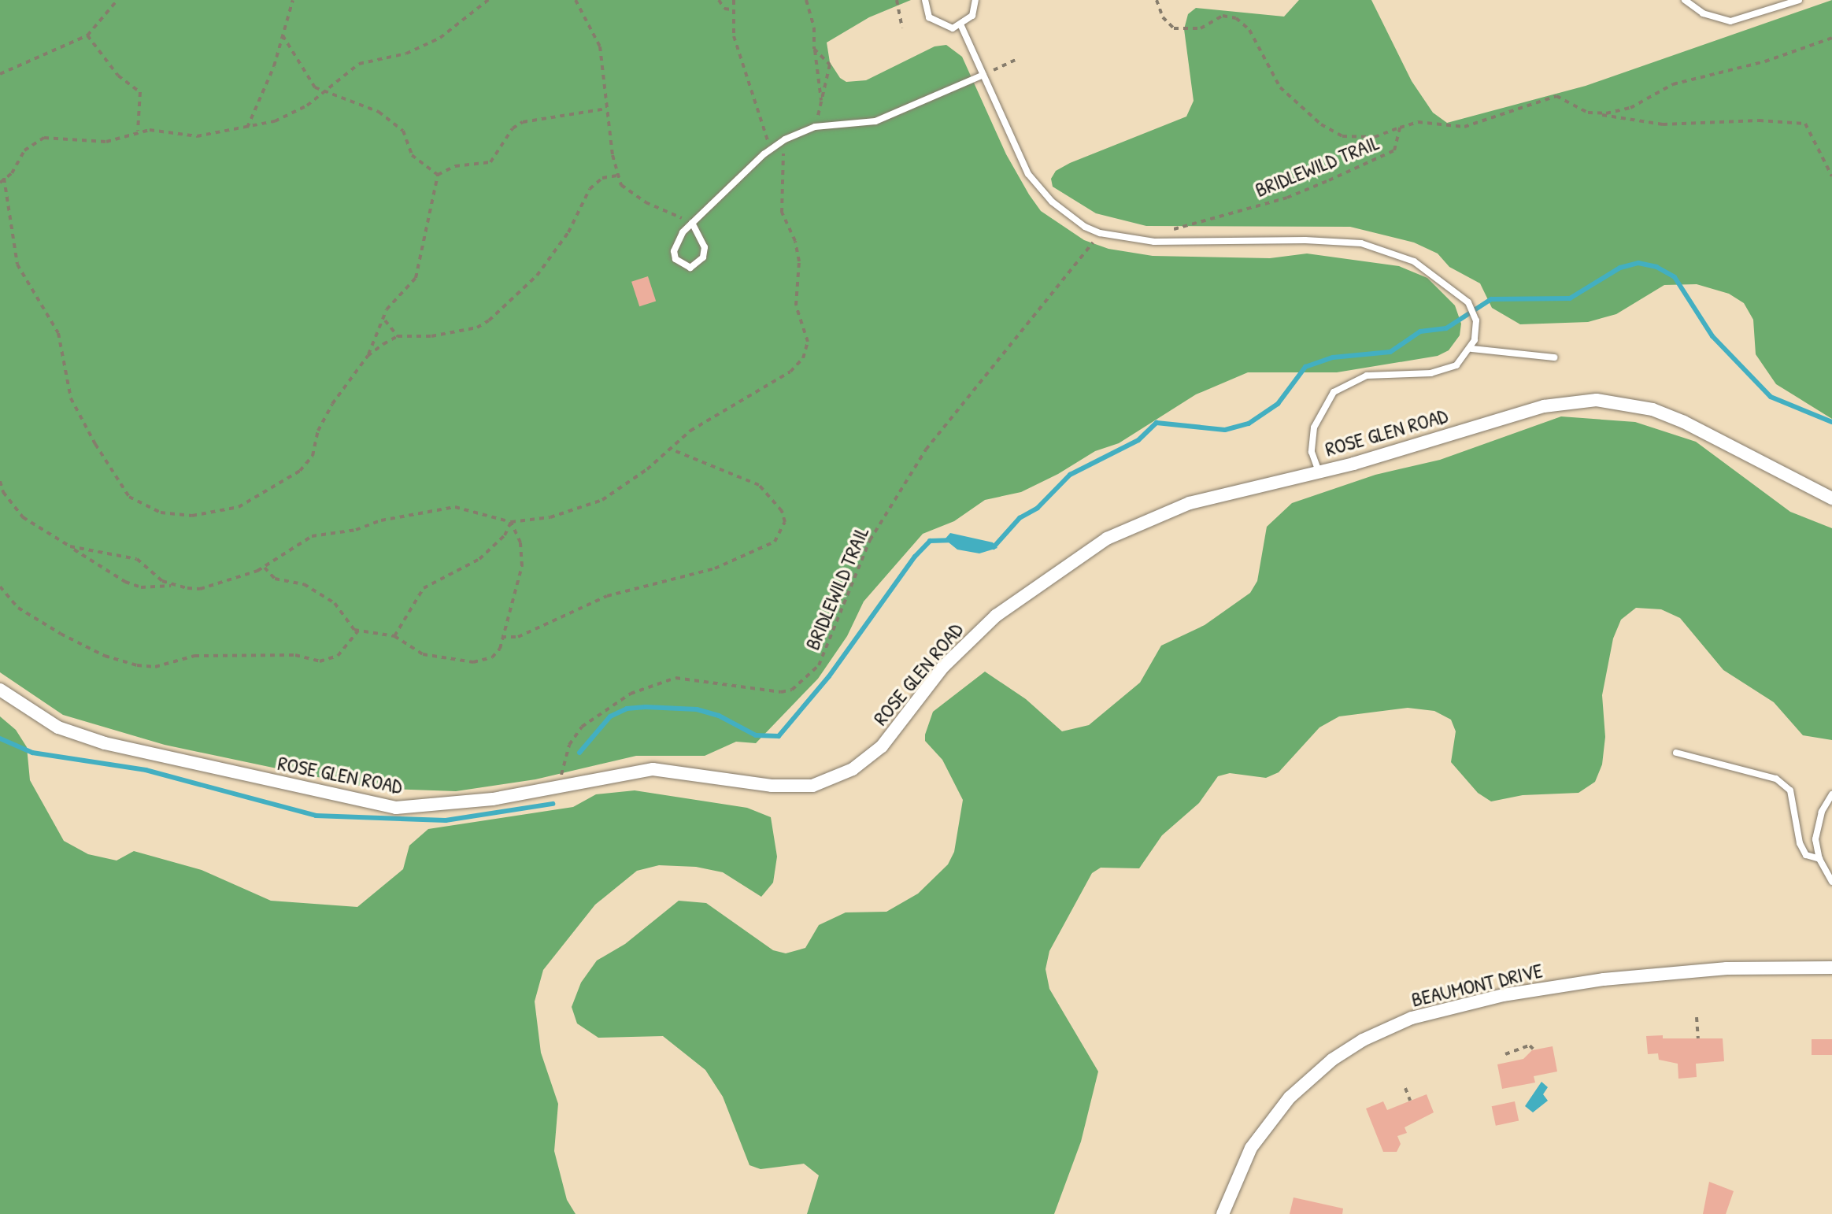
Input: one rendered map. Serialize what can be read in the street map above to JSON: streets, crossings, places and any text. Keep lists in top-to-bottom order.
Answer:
{
  "streets": {
    "street": ["ROSE GLEN ROAD", "BEAUMONT DRIVE"],
    "path": ["BRIDLEWILD TRAIL"]
  },
  "crossings": [
    ["BRIDLEWILD TRAIL", "ROSE GLEN ROAD"]
  ]
}
